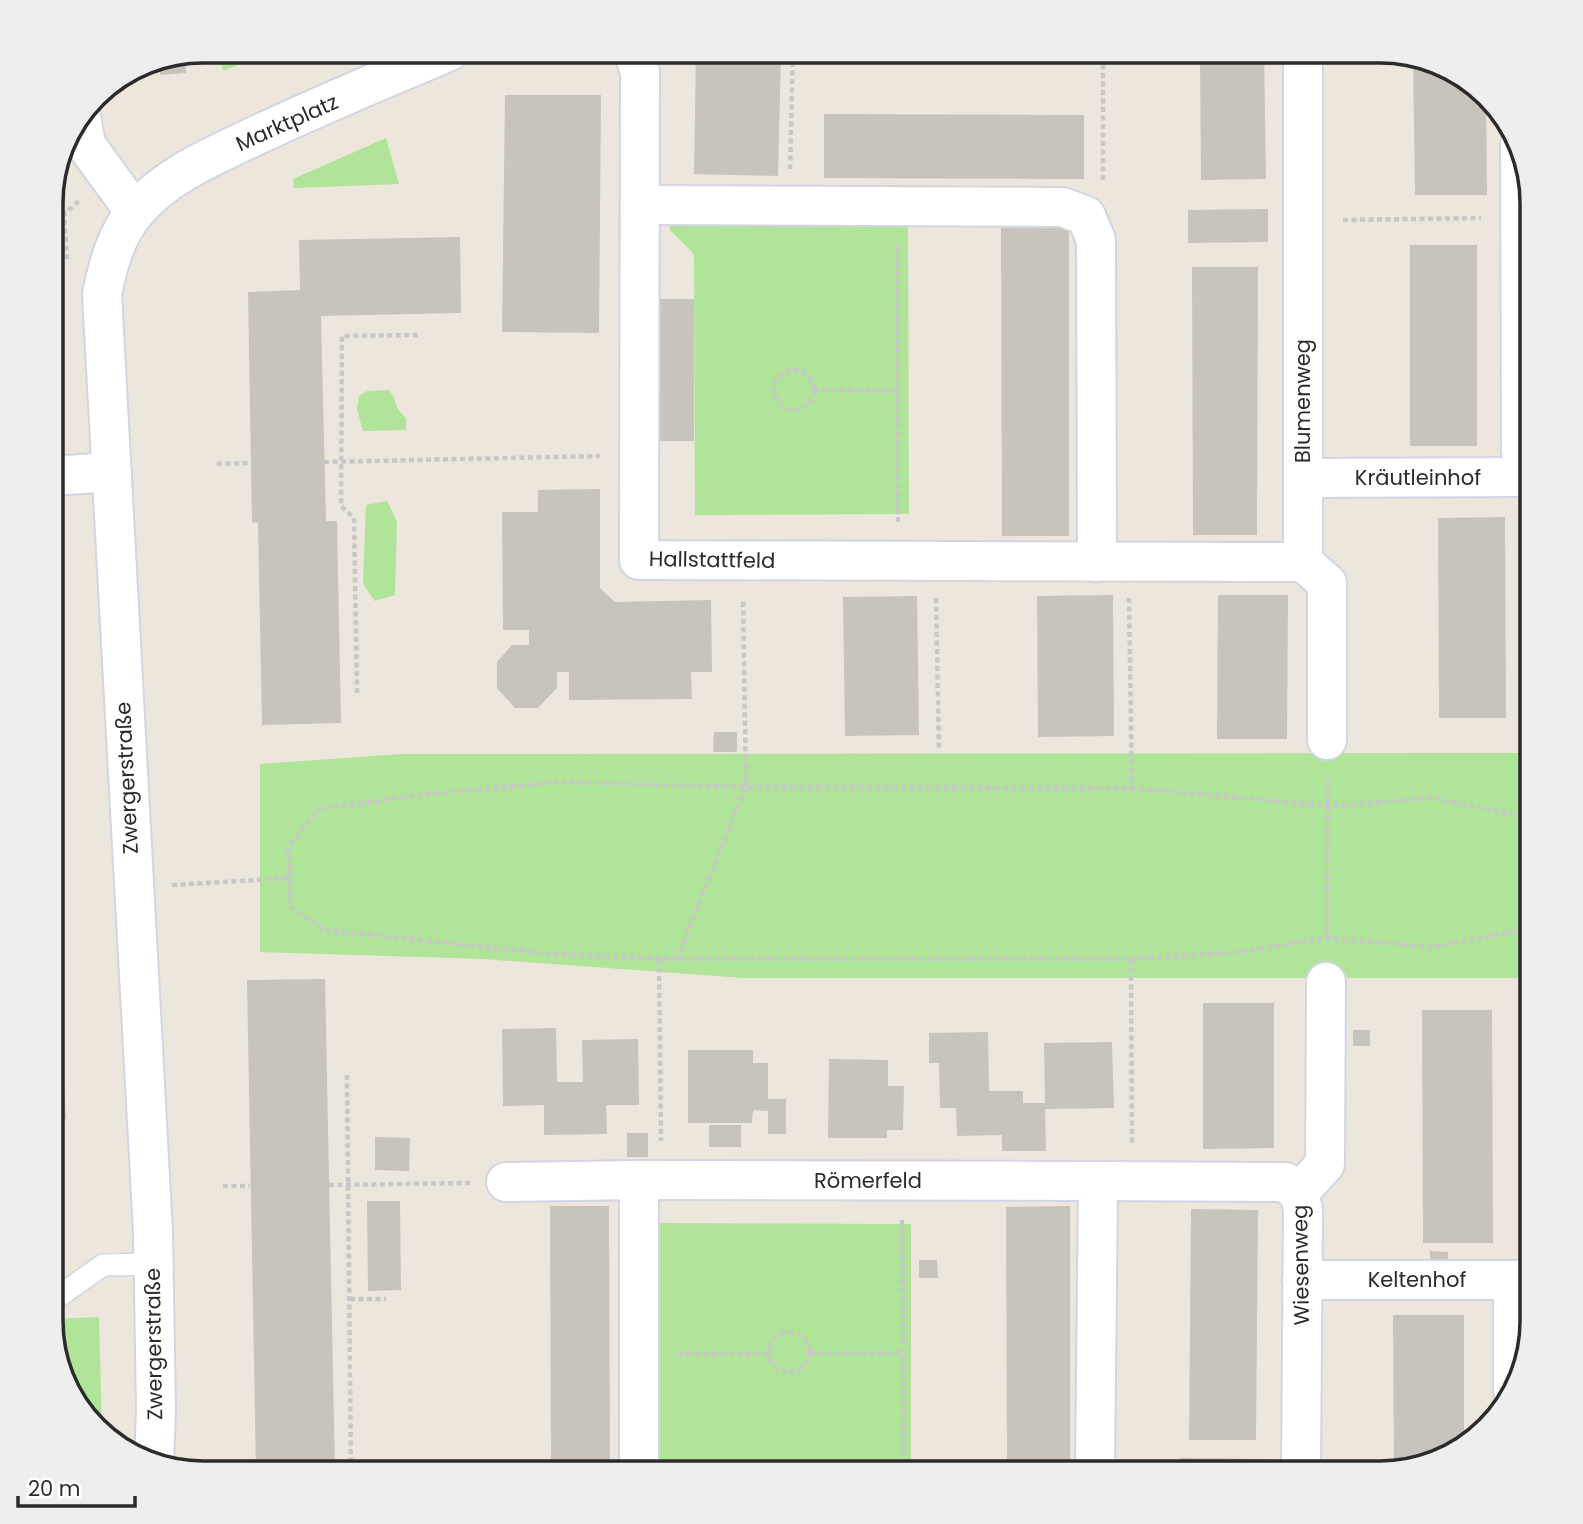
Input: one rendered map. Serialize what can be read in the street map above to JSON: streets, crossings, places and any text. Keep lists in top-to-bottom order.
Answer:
{
  "streets": {
    "street": [
      "Marktplatz",
      "Blumenweg",
      "Kräutleinhof",
      "Hallstattfeld",
      "Zwergerstraße",
      "Römerfeld",
      "Wiesenweg",
      "Keltenhof"
    ]
  },
  "crossings": [
    ["Marktplatz", "Zwergerstraße"],
    ["Blumenweg", "Kräutleinhof"],
    ["Blumenweg", "Hallstattfeld"],
    ["Römerfeld", "Wiesenweg"],
    ["Wiesenweg", "Keltenhof"]
  ],
  "scale_bar": "20 m"
}
